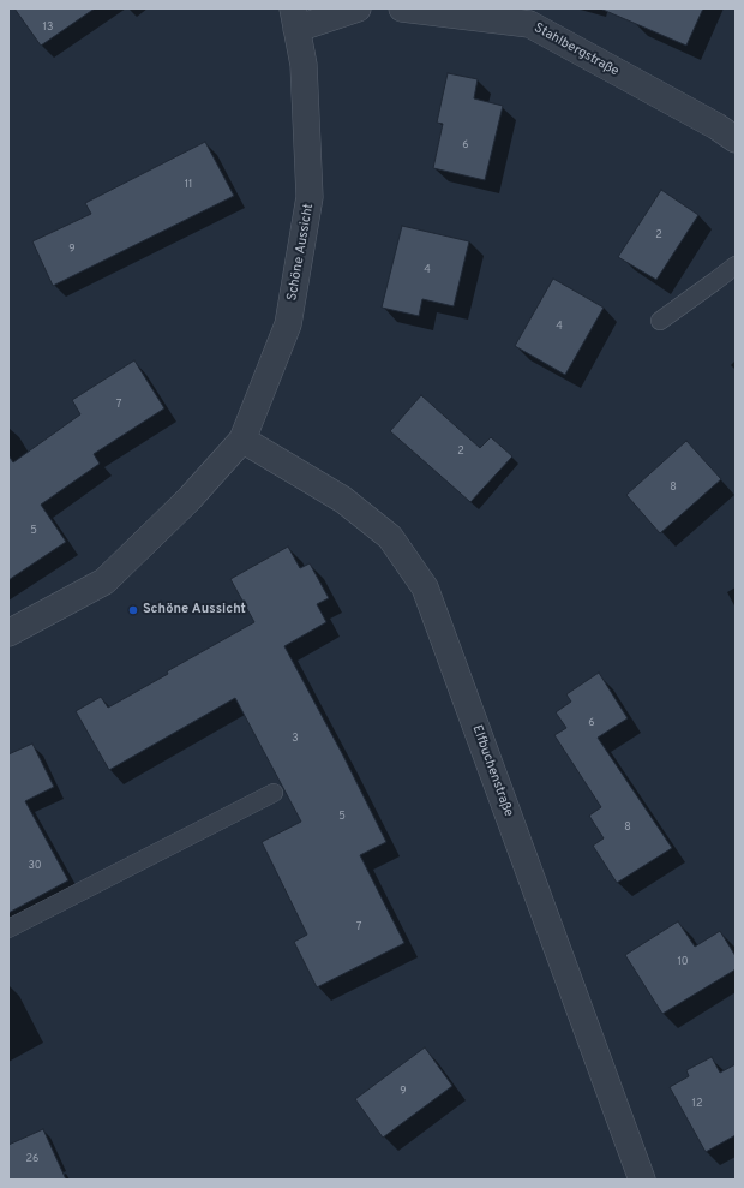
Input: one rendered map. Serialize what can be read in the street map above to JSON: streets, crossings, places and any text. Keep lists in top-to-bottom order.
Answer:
{
  "streets": {
    "street": ["Stahlbergstraße", "Schöne Aussicht", "Elfbuchenstraße"]
  },
  "crossings": [
    ["Schöne Aussicht", "Elfbuchenstraße"]
  ],
  "places": ["Schöne Aussicht"],
  "house_numbers": [
    "13",
    "6",
    "11",
    "2",
    "9",
    "4",
    "4",
    "7",
    "2",
    "8",
    "5",
    "6",
    "3",
    "5",
    "8",
    "30",
    "7",
    "10",
    "9",
    "12",
    "26"
  ]
}
